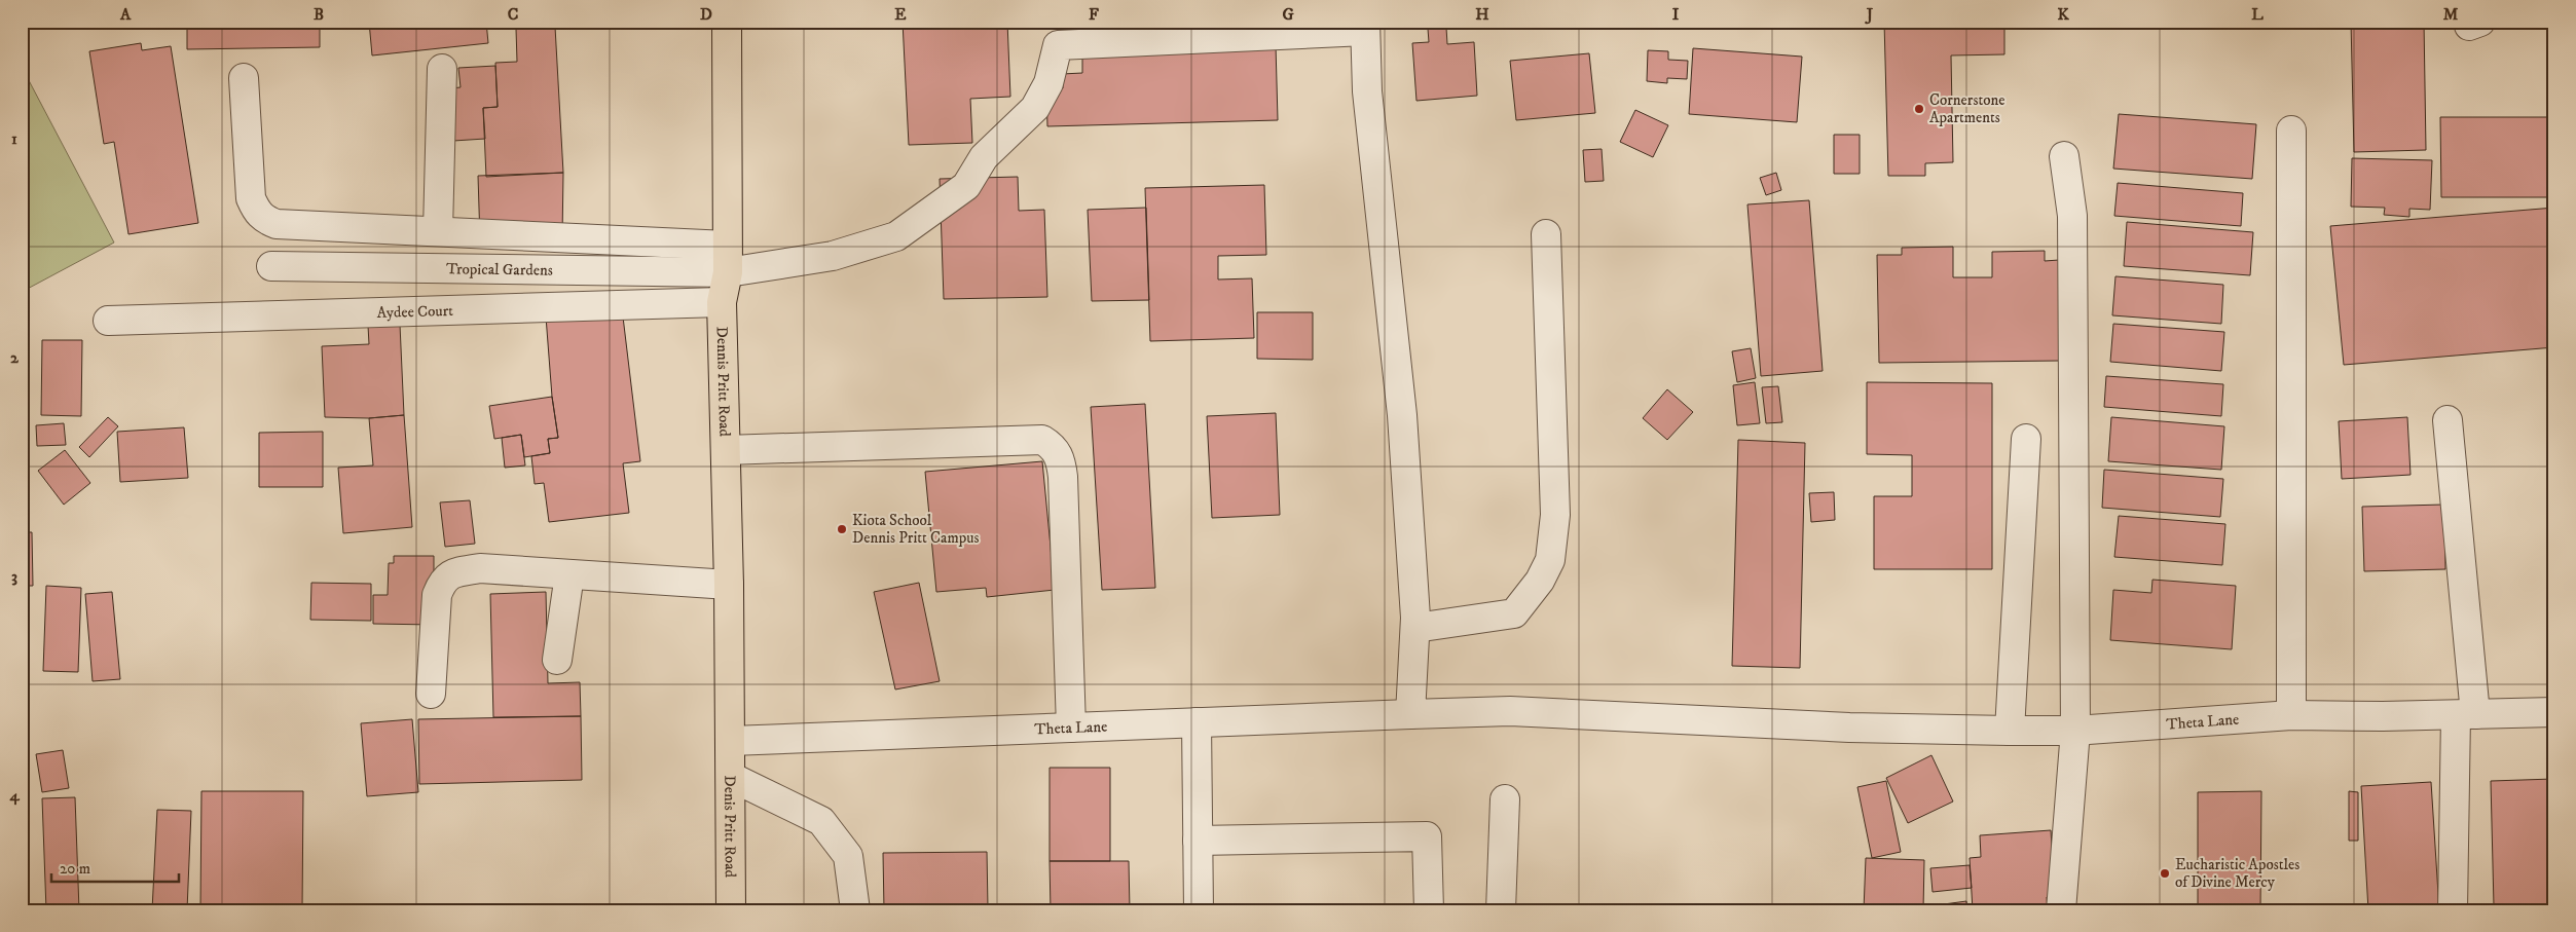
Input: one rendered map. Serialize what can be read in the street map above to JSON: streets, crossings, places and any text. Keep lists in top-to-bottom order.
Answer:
{
  "streets": {
    "main road": ["Dennis Pritt Road", "Denis Pritt Road"],
    "street": ["Tropical Gardens", "Aydee Court", "Theta Lane"]
  },
  "crossings": [
    ["Tropical Gardens", "Dennis Pritt Road"],
    ["Aydee Court", "Dennis Pritt Road"],
    ["Dennis Pritt Road", "Theta Lane"],
    ["Dennis Pritt Road", "Denis Pritt Road"],
    ["Theta Lane", "Denis Pritt Road"]
  ],
  "places": ["Cornerstone Apartments", "Kiota School Dennis Pritt Campus", "Eucharistic Apostles of Divine Mercy"],
  "scale_bar": "20 m",
  "grid": {
    "columns": [
      "A",
      "B",
      "C",
      "D",
      "E",
      "F",
      "G",
      "H",
      "I",
      "J",
      "K",
      "L",
      "M"
    ],
    "rows": [
      "1",
      "2",
      "3",
      "4"
    ]
  }
}
